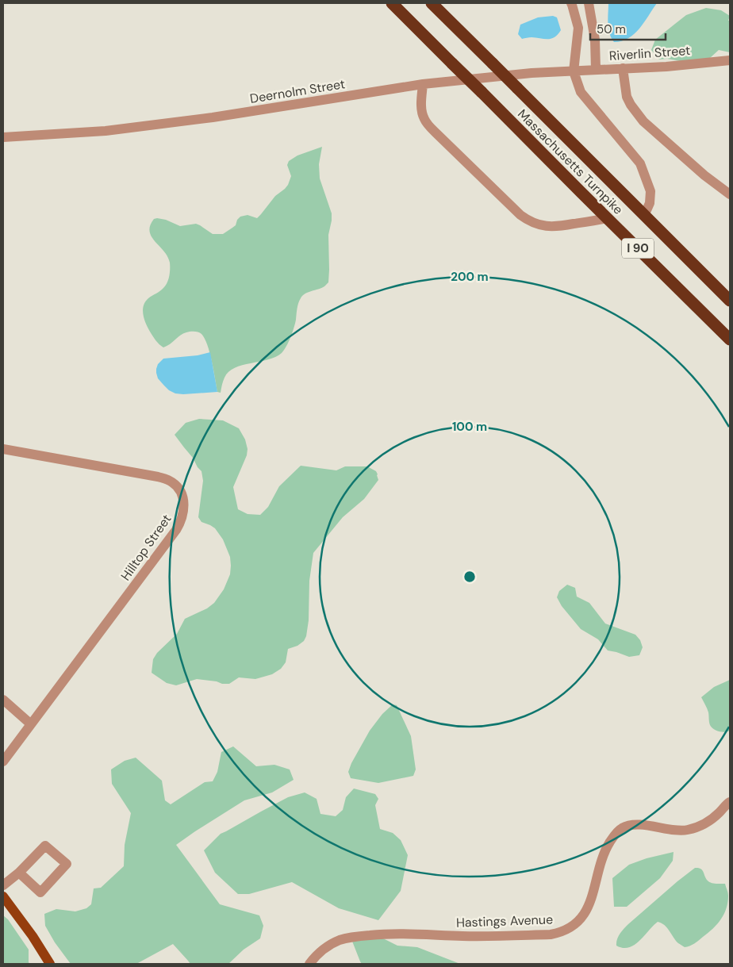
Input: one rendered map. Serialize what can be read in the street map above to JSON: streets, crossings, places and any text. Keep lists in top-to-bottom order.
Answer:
{
  "streets": {
    "highway": ["Massachusetts Turnpike", "I 90"],
    "street": [
      "Riverlin Street",
      "Deernolm Street",
      "Hilltop Street",
      "Hastings Avenue"
    ]
  },
  "crossings": [
    ["Riverlin Street", "Deernolm Street"]
  ],
  "scale_bar": "50 m",
  "rings": ["200 m", "100 m"]
}
